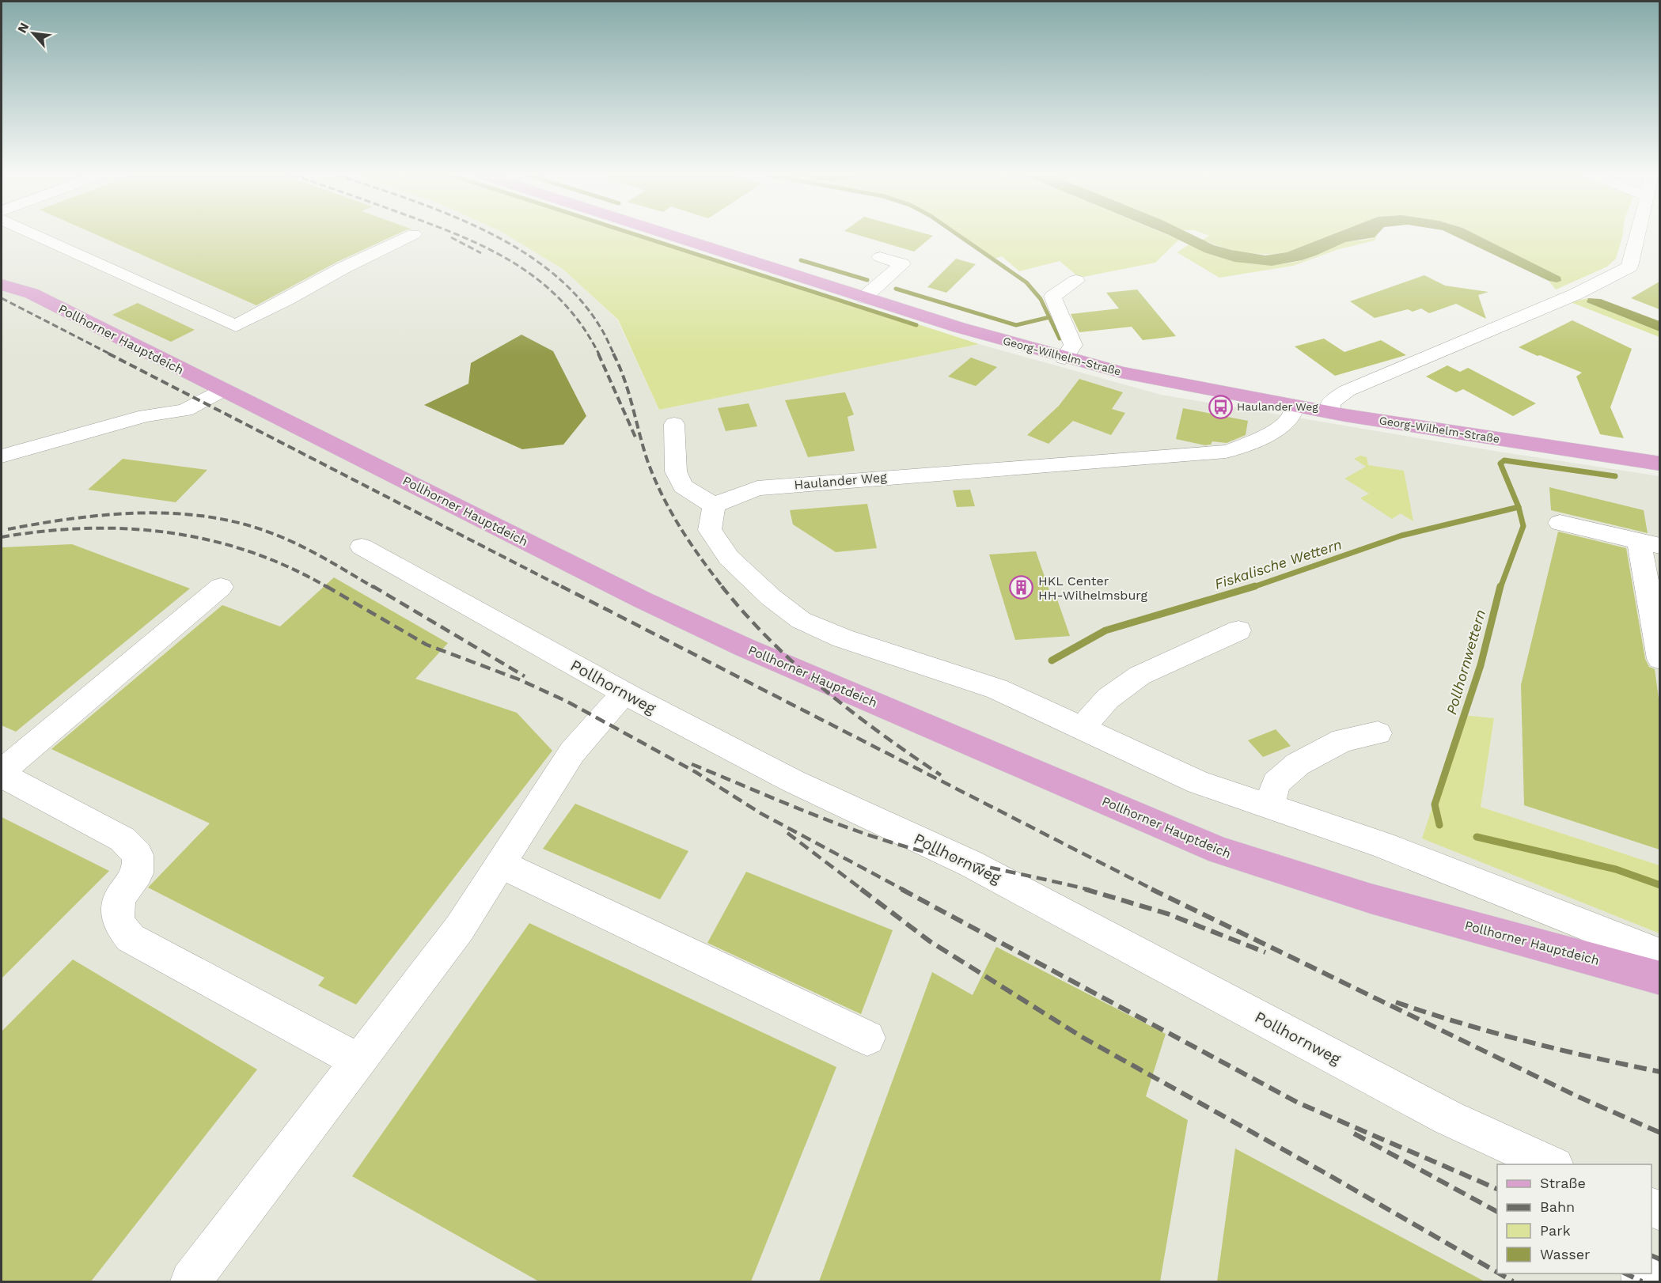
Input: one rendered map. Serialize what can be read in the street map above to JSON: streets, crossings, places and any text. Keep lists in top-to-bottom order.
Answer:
{
  "streets": {
    "main road": ["Pollhorner Hauptdeich", "Georg-Wilhelm-Straße"],
    "street": ["Haulander Weg", "Pollhornweg"]
  },
  "crossings": [
    ["Georg-Wilhelm-Straße", "Haulander Weg"]
  ],
  "water": ["Fiskalische Wettern", "Pollhornwettern"],
  "places": {
    "bus stop": ["Haulander Weg"],
    "building": ["HKL Center HH-Wilhelmsburg"]
  },
  "legend": [
    "Straße",
    "Bahn",
    "Park",
    "Wasser"
  ],
  "north": "top left"
}
